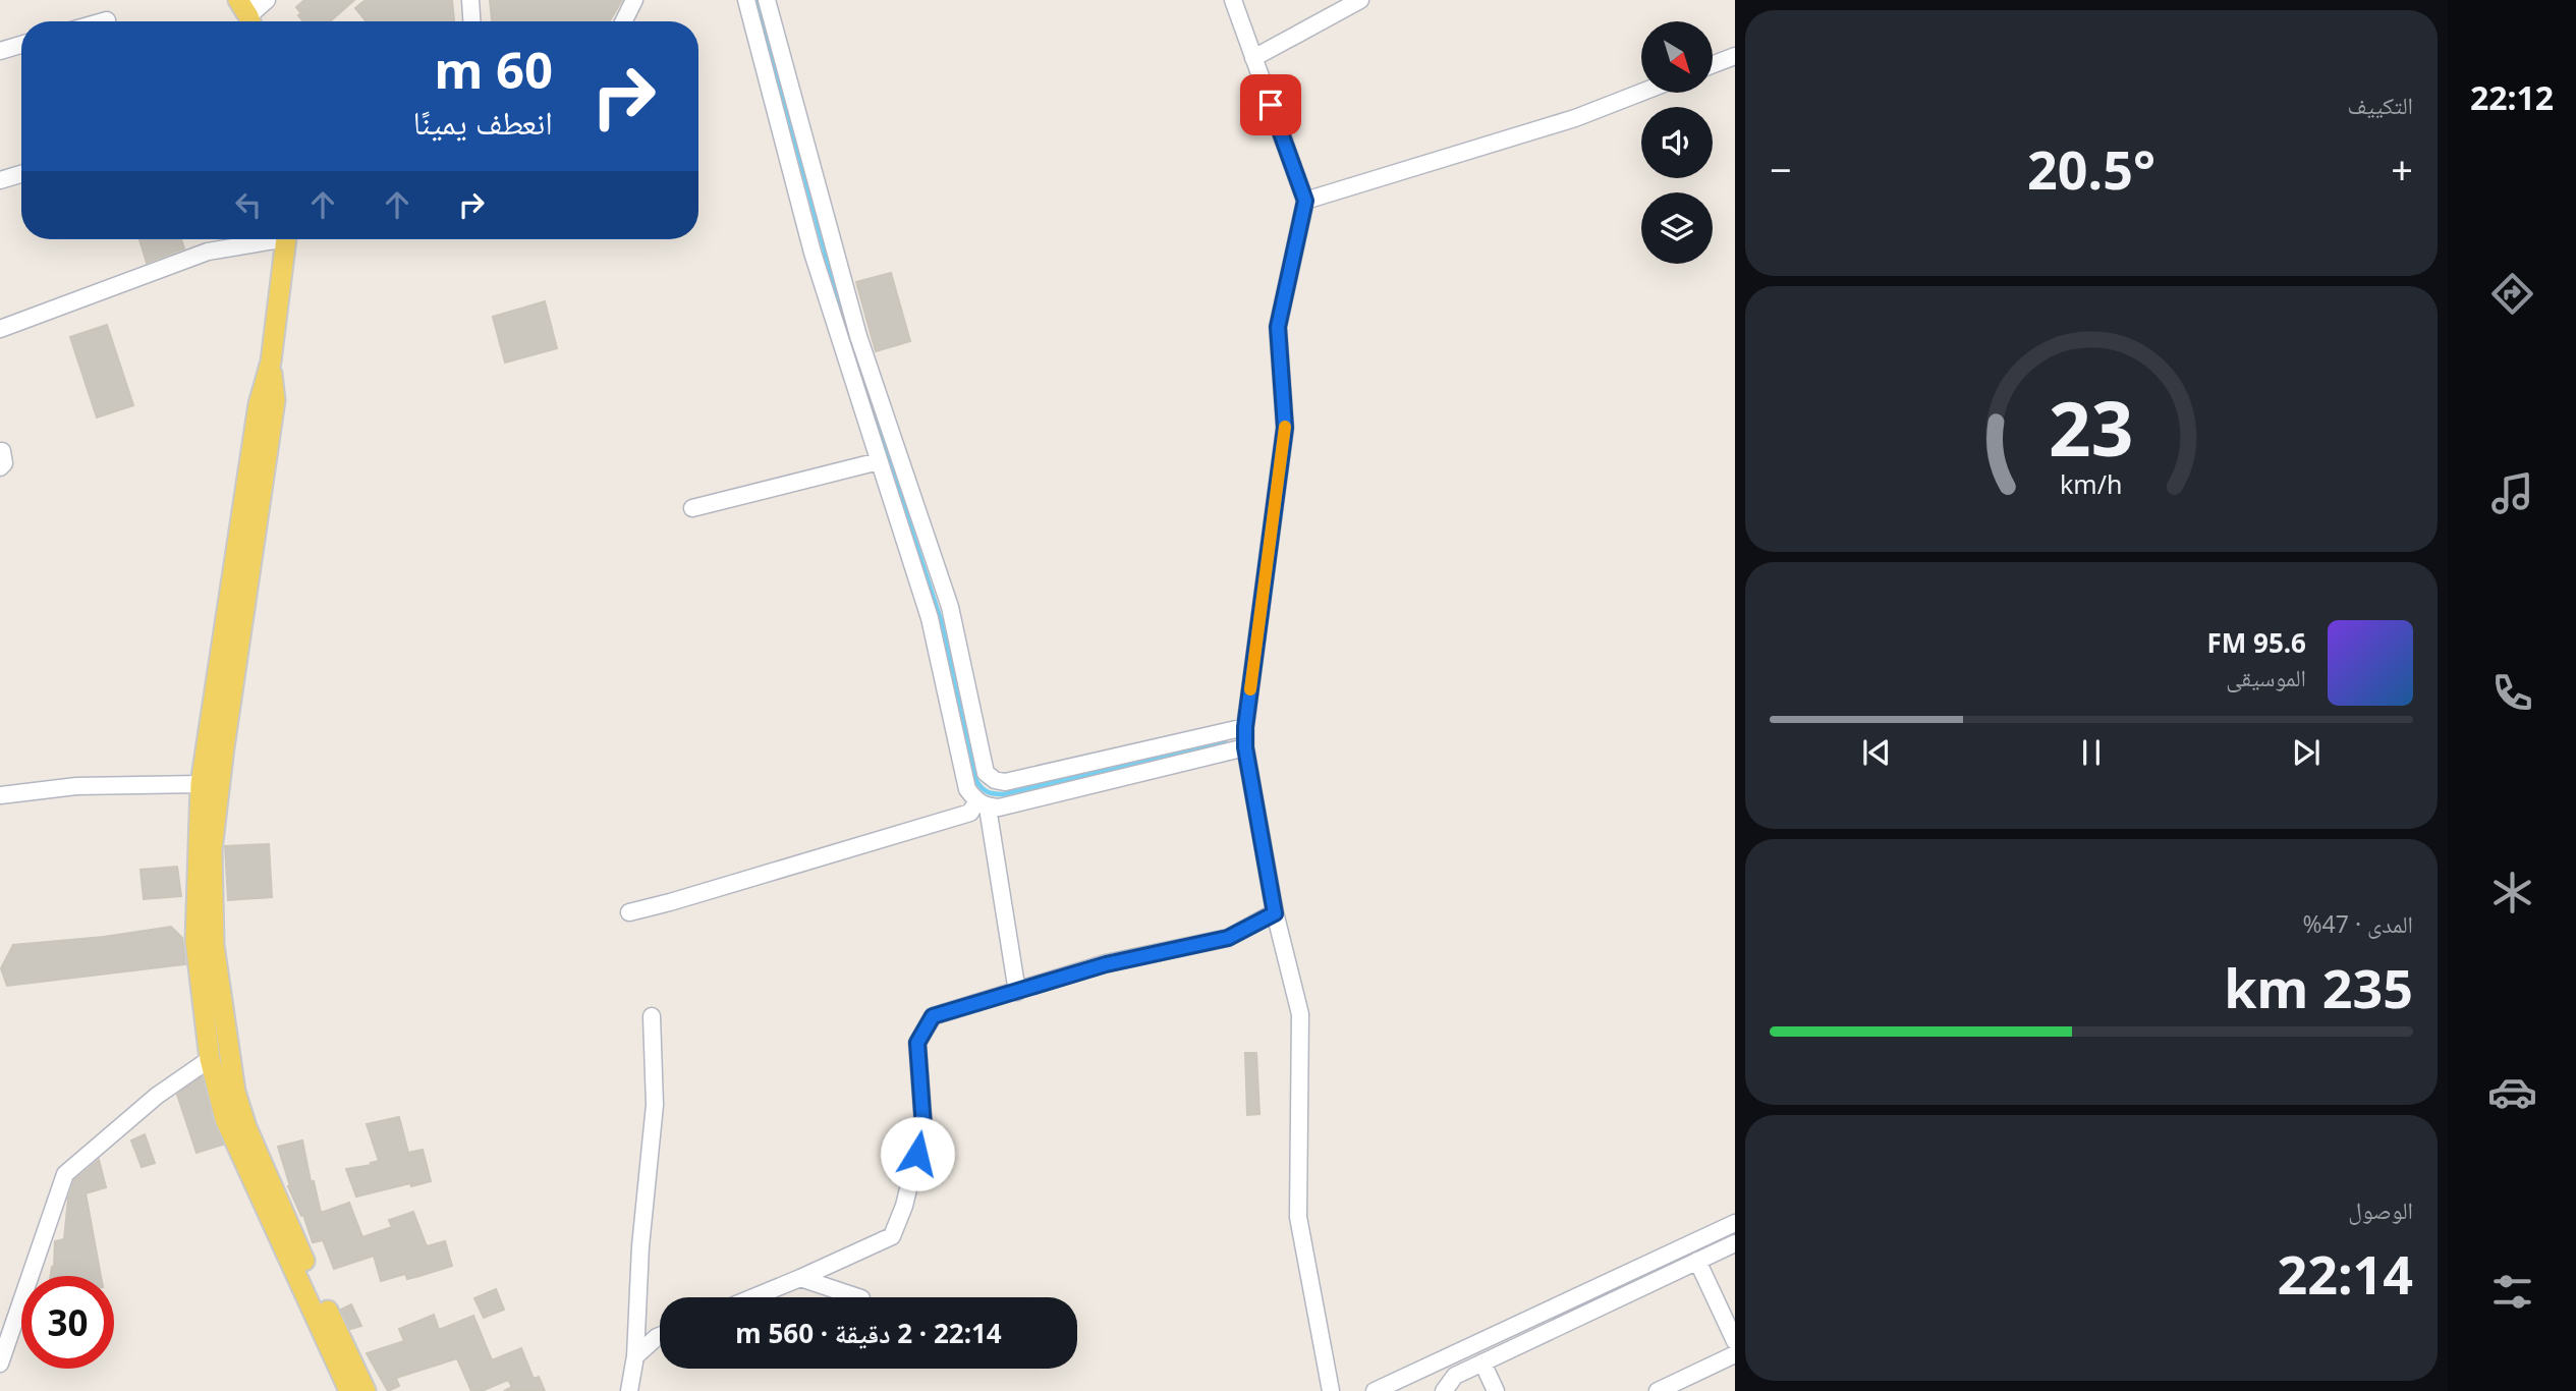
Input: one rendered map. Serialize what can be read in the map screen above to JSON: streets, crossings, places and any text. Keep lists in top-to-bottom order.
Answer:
{
  "north": "bottom right",
  "page": {
    "tabs": "22:12",
    "tile": [
      "التكييف",
      ["المدى · 47%", "235 km"],
      ["الوصول", "22:14"]
    ],
    "turn": ["60 m", "انعطف يمينًا"],
    "heat": ["−", "20.5°", "+"],
    "song": ["95.6 FM", "الموسيقى"],
    "limit": "30",
    "trip": "22:14 · 2 دقيقة · 560 m",
    "gauge": ["23", "km/h"]
  }
}
